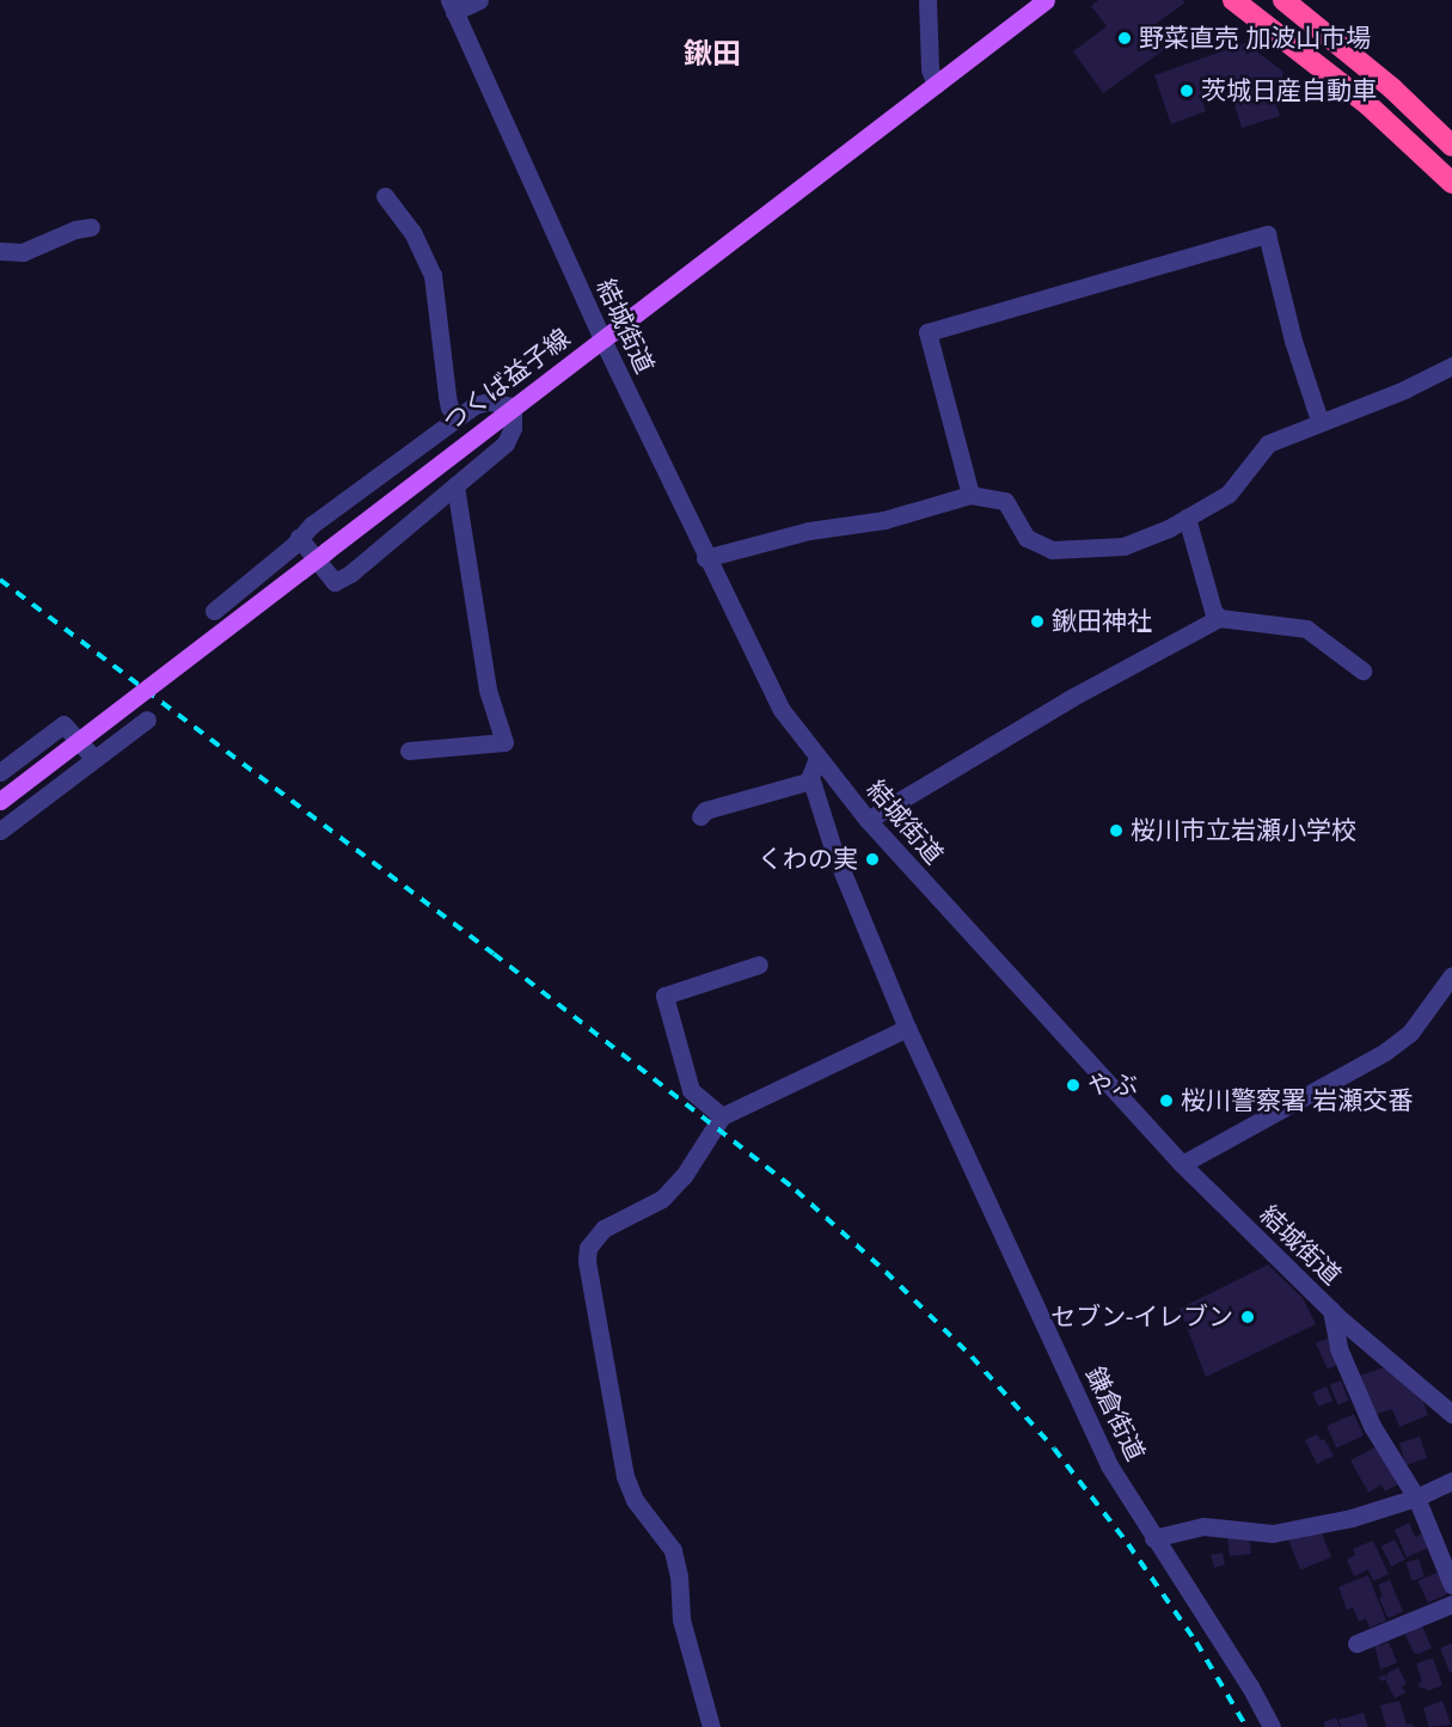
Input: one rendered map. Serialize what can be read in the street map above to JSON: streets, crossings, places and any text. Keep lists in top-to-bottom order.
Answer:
{
  "streets": {
    "main road": ["つくば益子線"],
    "street": ["結城街道", "鎌倉街道"]
  },
  "crossings": [
    ["結城街道", "つくば益子線"]
  ],
  "districts": ["鍬田"],
  "places": [
    "野菜直売 加波山市場",
    "茨城日産自動車",
    "鍬田神社",
    "桜川市立岩瀬小学校",
    "くわの実",
    "やぶ",
    "桜川警察署 岩瀬交番",
    "セブン-イレブン"
  ]
}
